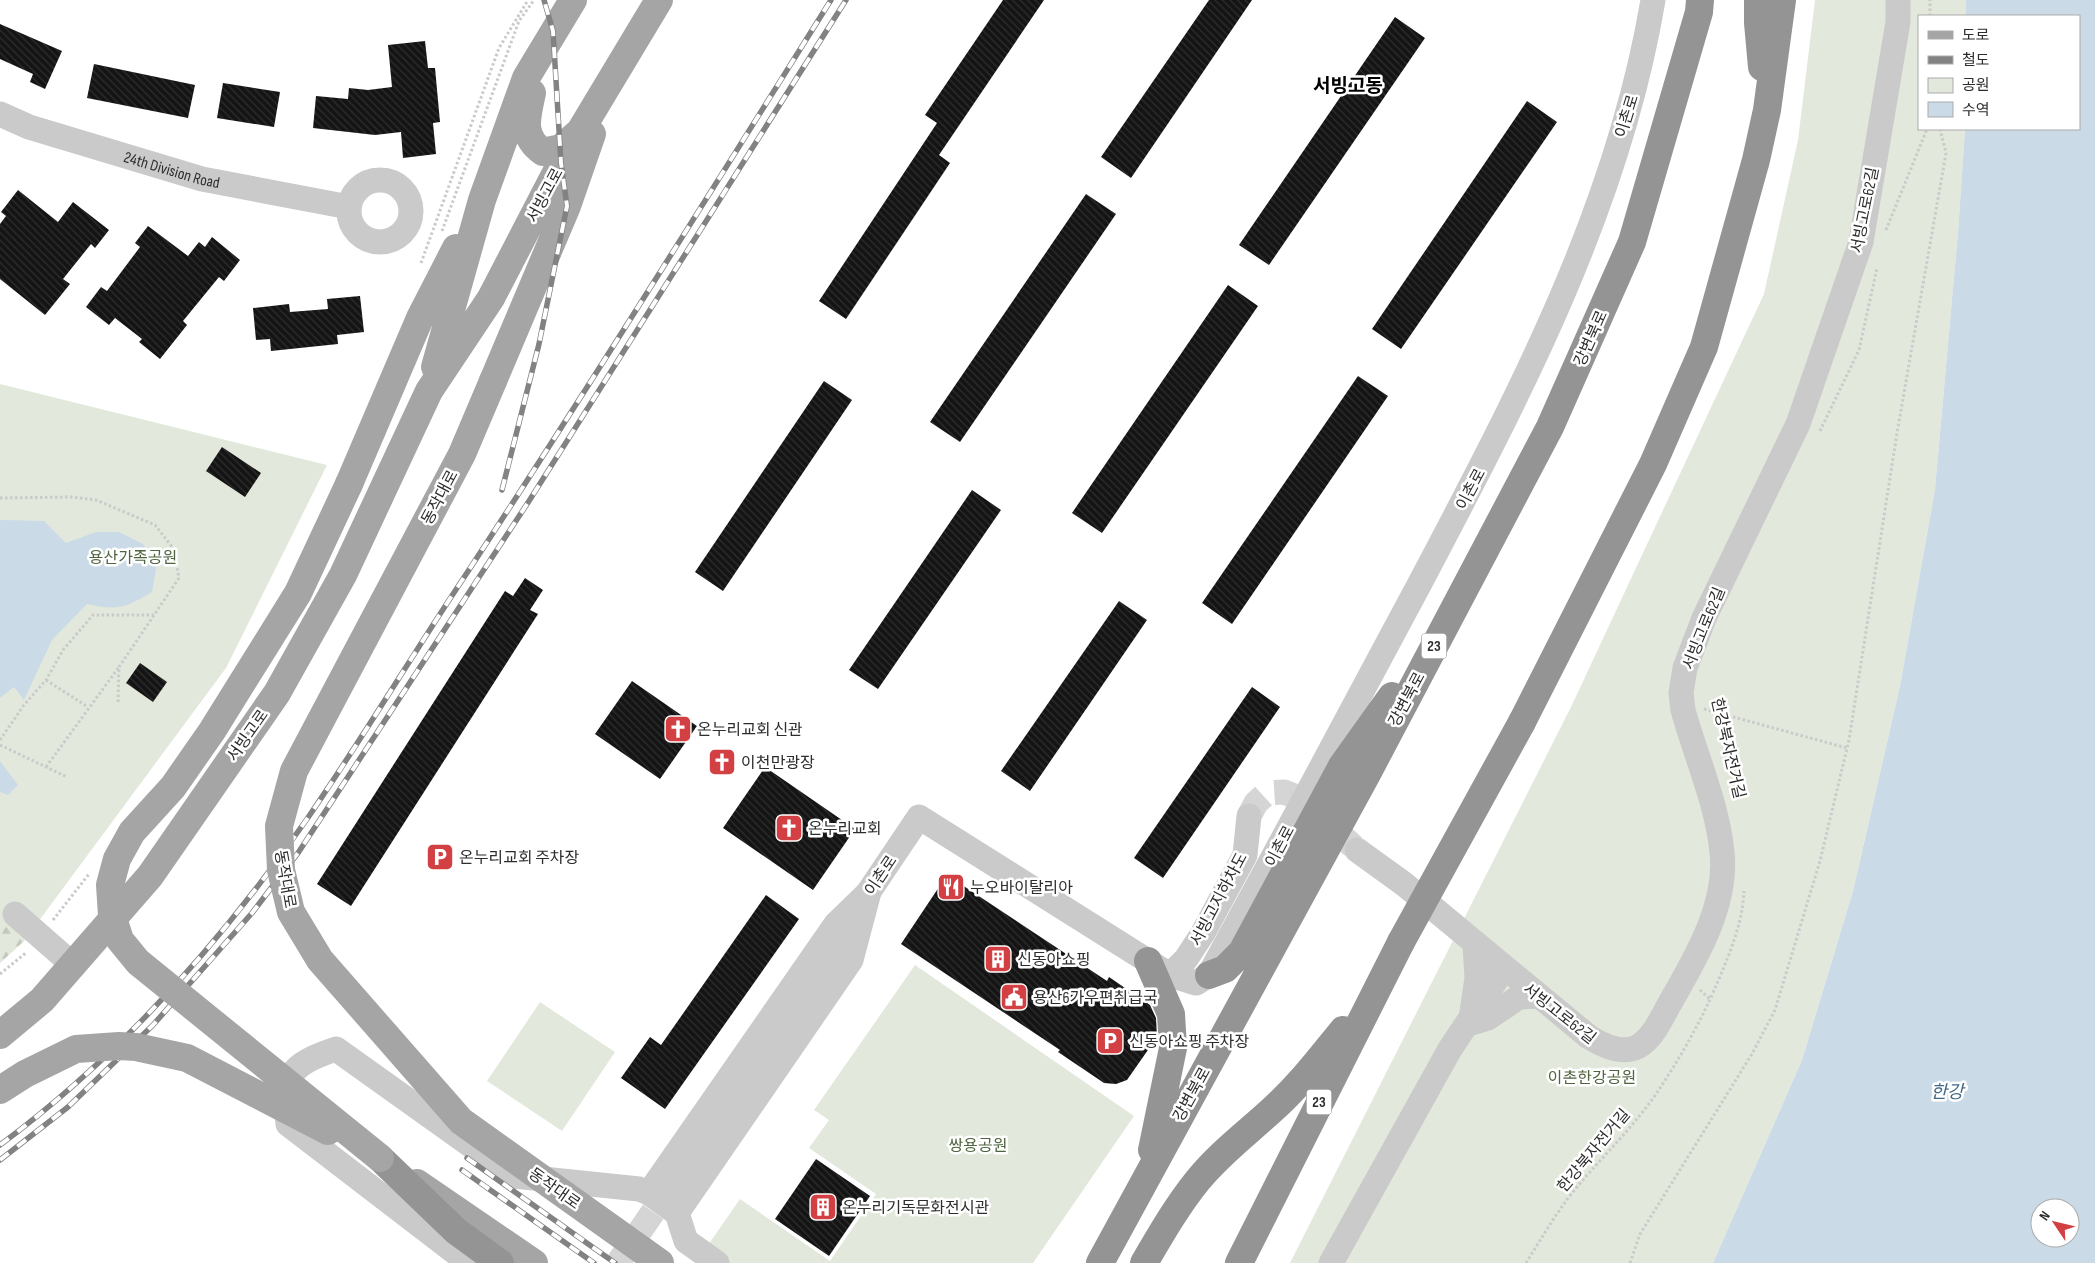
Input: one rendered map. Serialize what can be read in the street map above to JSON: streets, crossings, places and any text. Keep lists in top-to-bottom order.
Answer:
{
  "streets": {
    "highway": ["강변북로", "23"],
    "main road": ["서빙고로", "동작대로"],
    "street": [
      "이촌로",
      "24th Division Road",
      "서빙고로62길",
      "서빙고지하차도"
    ],
    "path": ["한강북자전거길"]
  },
  "crossings": [
    ["이촌로", "서빙고지하차도"],
    ["서빙고로", "동작대로"],
    ["서빙고로62길", "한강북자전거길"]
  ],
  "districts": ["서빙고동"],
  "water": ["한강"],
  "parks": ["용산가족공원", "이촌한강공원", "쌍용공원"],
  "places": {
    "church": ["온누리교회 신관", "이천만광장", "온누리교회"],
    "parking": ["온누리교회 주차장", "신동아쇼핑 주차장"],
    "restaurant": ["누오바이탈리아"],
    "building": ["신동아쇼핑", "온누리기독문화전시관"],
    "public building": ["용산6가우편취급국"]
  },
  "legend": [
    "도로",
    "철도",
    "공원",
    "수역"
  ],
  "north": "top left"
}
